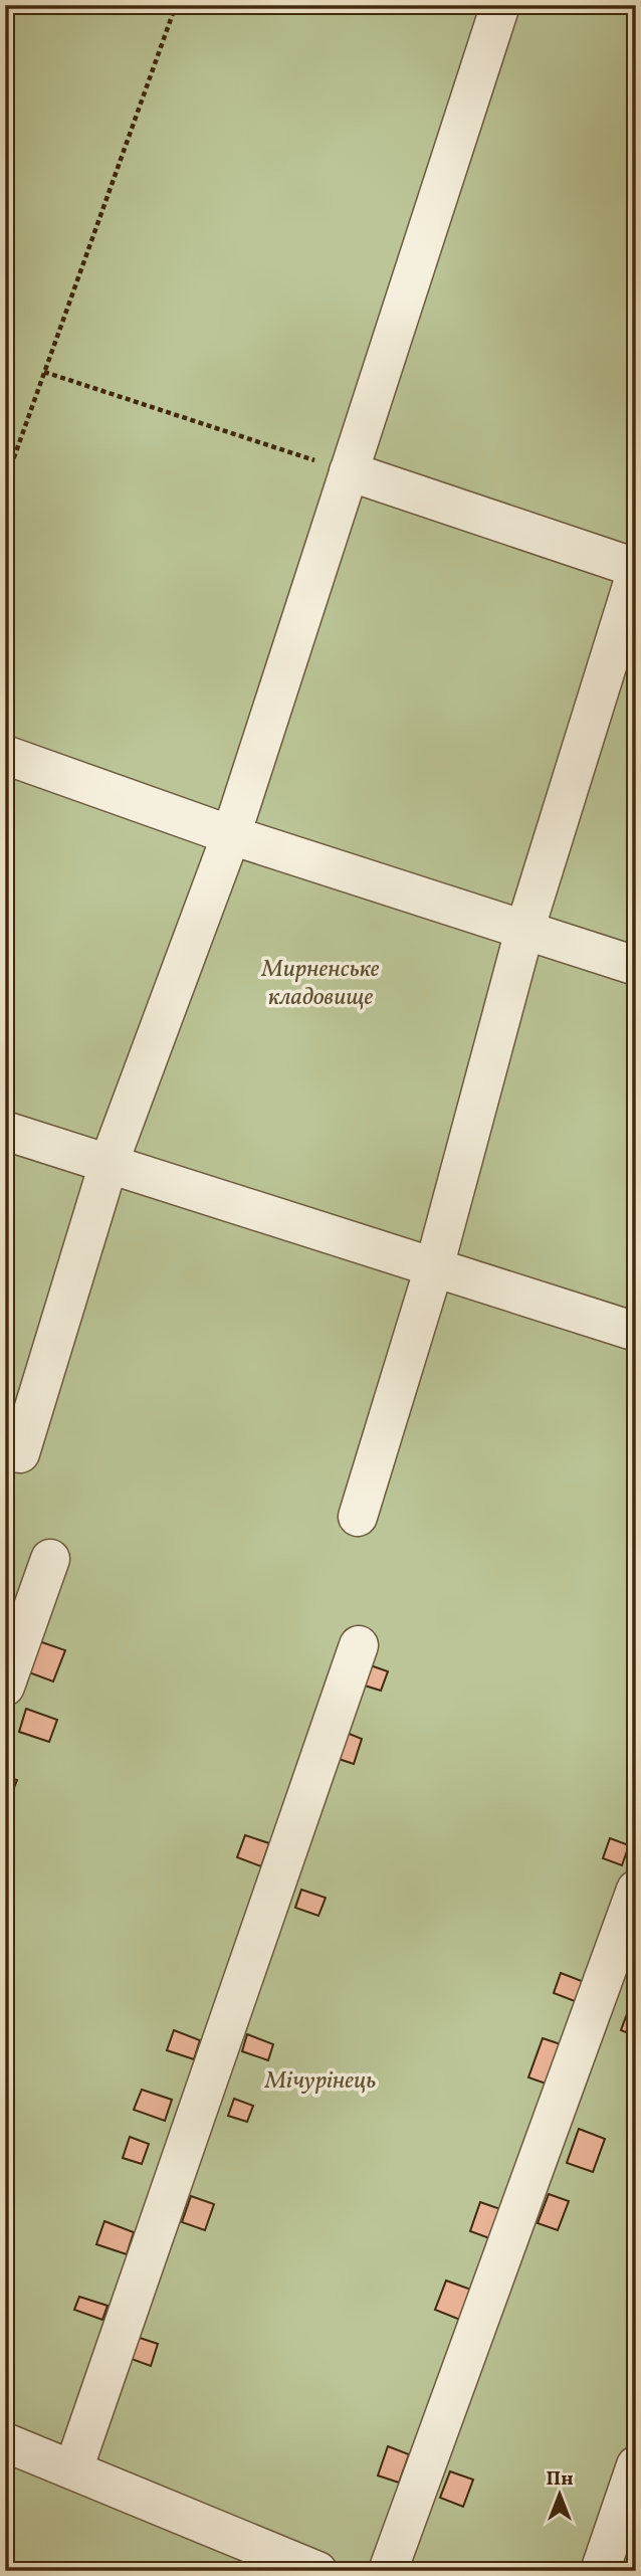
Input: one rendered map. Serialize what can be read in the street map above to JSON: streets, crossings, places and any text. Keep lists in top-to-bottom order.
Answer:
{
  "parks": ["Мирненське кладовище", "Мічурінець"],
  "north": "top"
}
